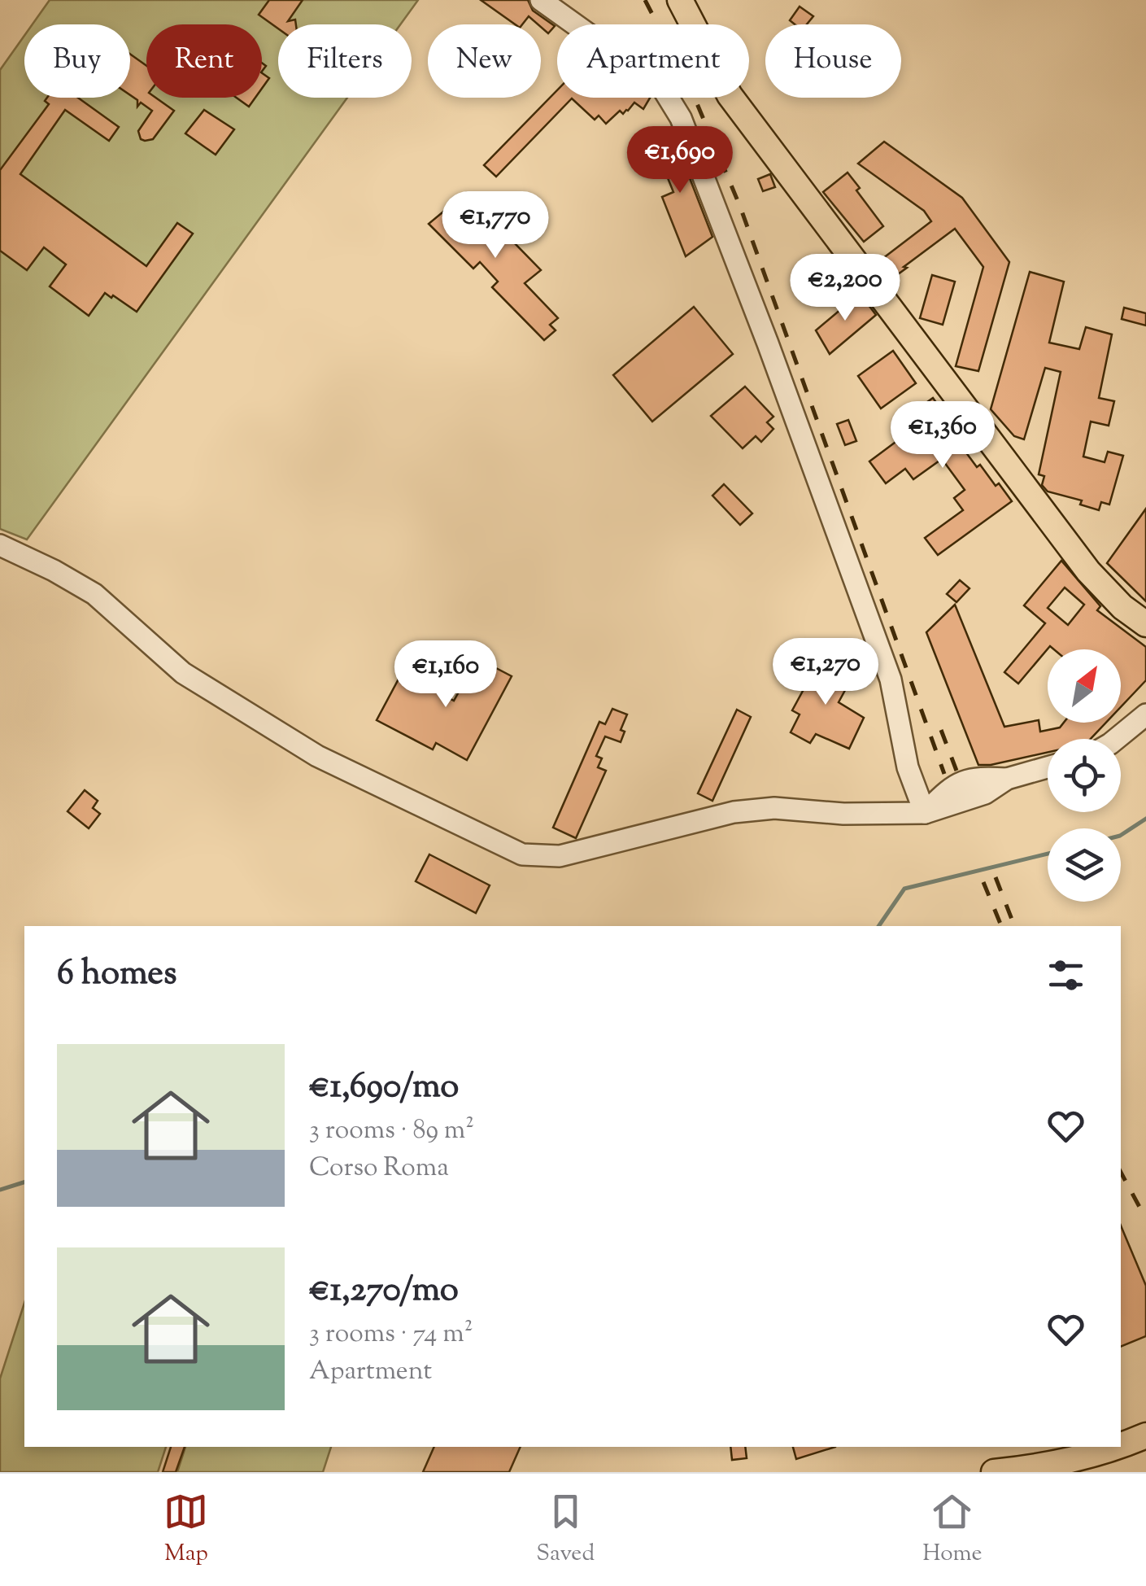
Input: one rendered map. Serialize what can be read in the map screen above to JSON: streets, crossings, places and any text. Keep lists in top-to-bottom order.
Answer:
{
  "north": "top right",
  "page": {
    "chip": [
      "Buy",
      "Rent",
      "Filters",
      "New",
      "Apartment",
      "House"
    ],
    "price": [
      "€1,690",
      "€1,770",
      "€2,200",
      "€1,360",
      "€1,270",
      "€1,160"
    ],
    "heading": "6 homes",
    "list": [
      {
        "name": "€1,690/mo",
        "note": "3 rooms · 89 m² · Corso Roma"
      },
      {
        "name": "€1,270/mo",
        "note": "3 rooms · 74 m² · Apartment"
      }
    ],
    "tabs": ["Map", "Saved", "Home"]
  }
}
